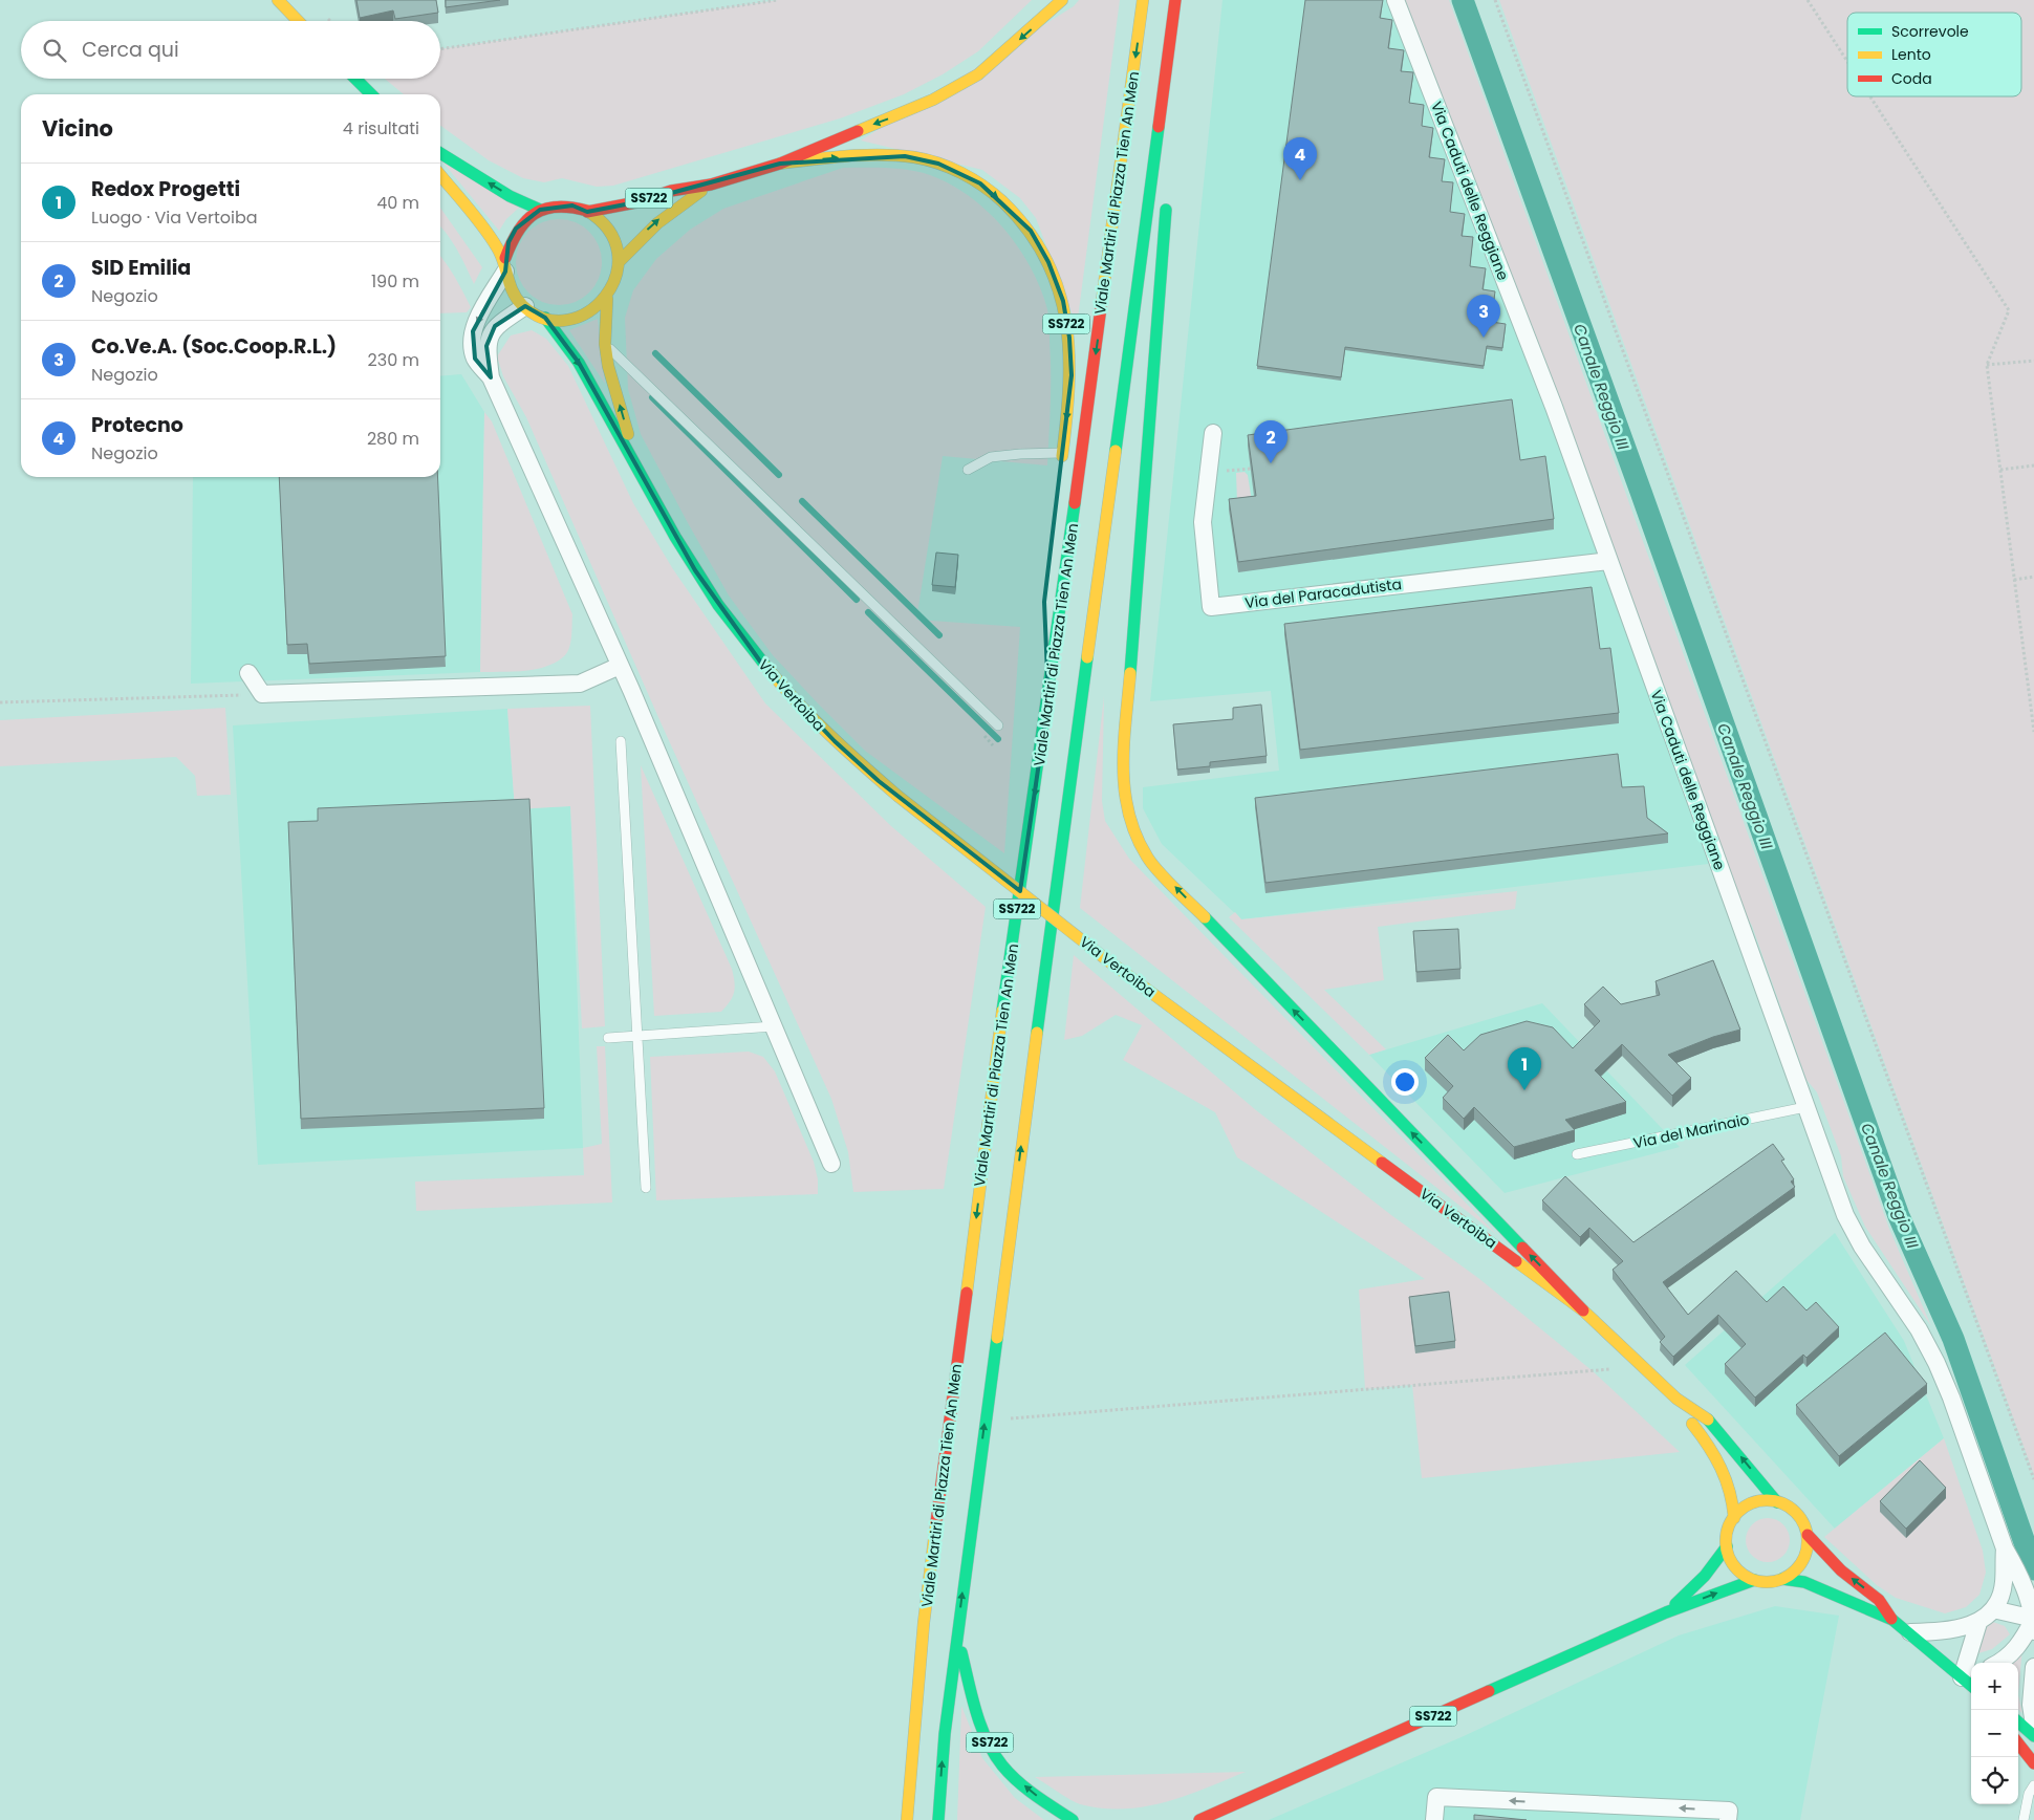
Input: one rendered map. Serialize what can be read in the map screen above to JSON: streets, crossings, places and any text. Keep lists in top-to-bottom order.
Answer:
{
  "streets": {
    "main road": ["Viale Martiri di Piazza Tien An Men", "SS722", "Via Vertoiba"],
    "street": ["Via Caduti delle Reggiane", "Via del Paracadutista"],
    "lane": ["Via del Marinaio"]
  },
  "crossings": [
    ["Via Caduti delle Reggiane", "Via del Paracadutista"],
    ["Via Caduti delle Reggiane", "Via Vertoiba"],
    ["Via Caduti delle Reggiane", "Via del Marinaio"],
    ["Viale Martiri di Piazza Tien An Men", "SS722"],
    ["SS722", "Via Vertoiba"]
  ],
  "water": ["Canale Reggio III"],
  "legend": ["Scorrevole", "Lento", "Coda"],
  "page": {
    "search": "Cerca qui",
    "heading": ["Vicino", "4 risultati"],
    "pins": [
      "4",
      "3",
      "2",
      "1"
    ],
    "list": [
      {
        "mark": "1",
        "name": "Redox Progetti",
        "note": "Luogo · Via Vertoiba",
        "value": "40 m"
      },
      {
        "mark": "2",
        "name": "SID Emilia",
        "note": "Negozio",
        "value": "190 m"
      },
      {
        "mark": "3",
        "name": "Co.Ve.A. (Soc.Coop.R.L.)",
        "note": "Negozio",
        "value": "230 m"
      },
      {
        "mark": "4",
        "name": "Protecno",
        "note": "Negozio",
        "value": "280 m"
      }
    ],
    "map_buttons": ["+", "−"]
  }
}
